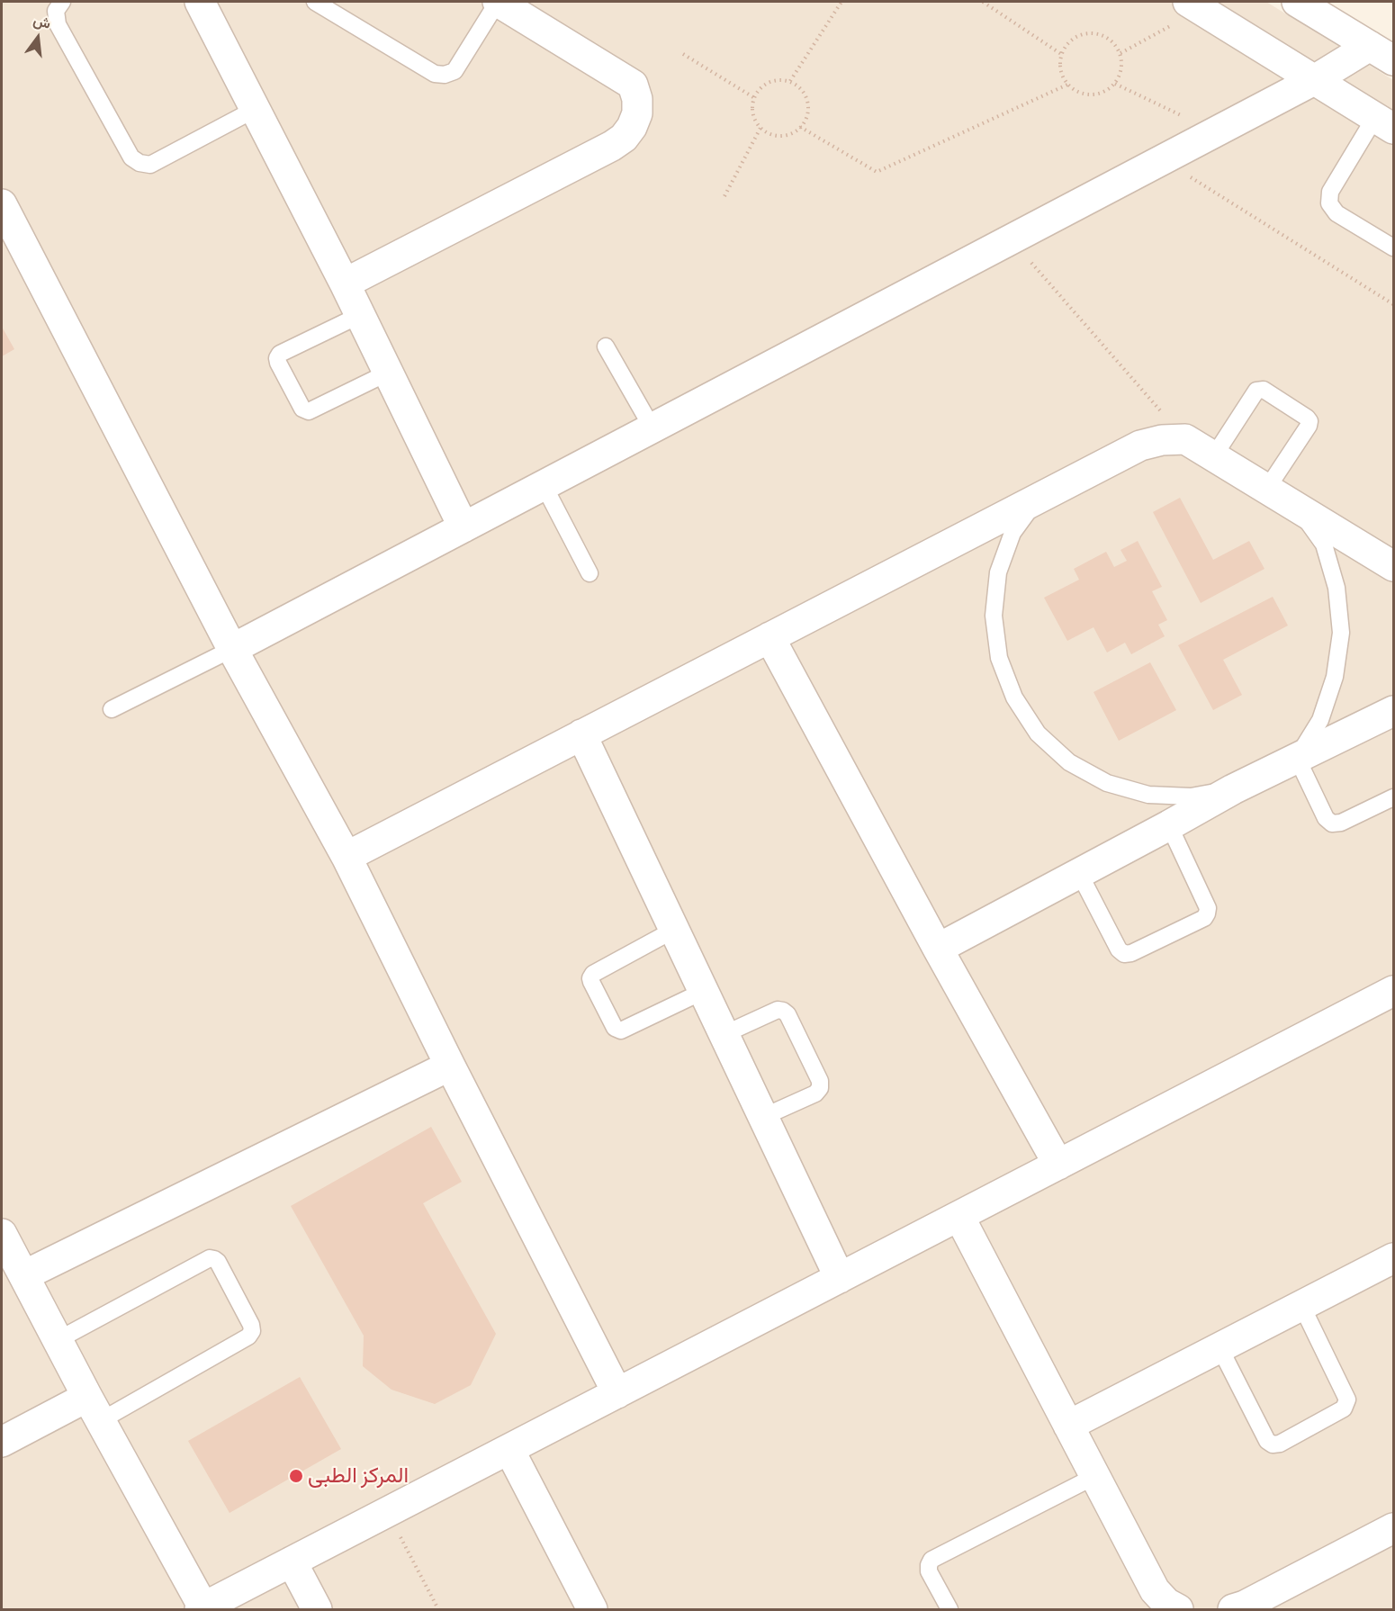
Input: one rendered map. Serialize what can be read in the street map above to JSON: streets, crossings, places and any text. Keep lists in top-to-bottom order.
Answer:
{
  "places": ["المركز الطبى"],
  "north": "top"
}
